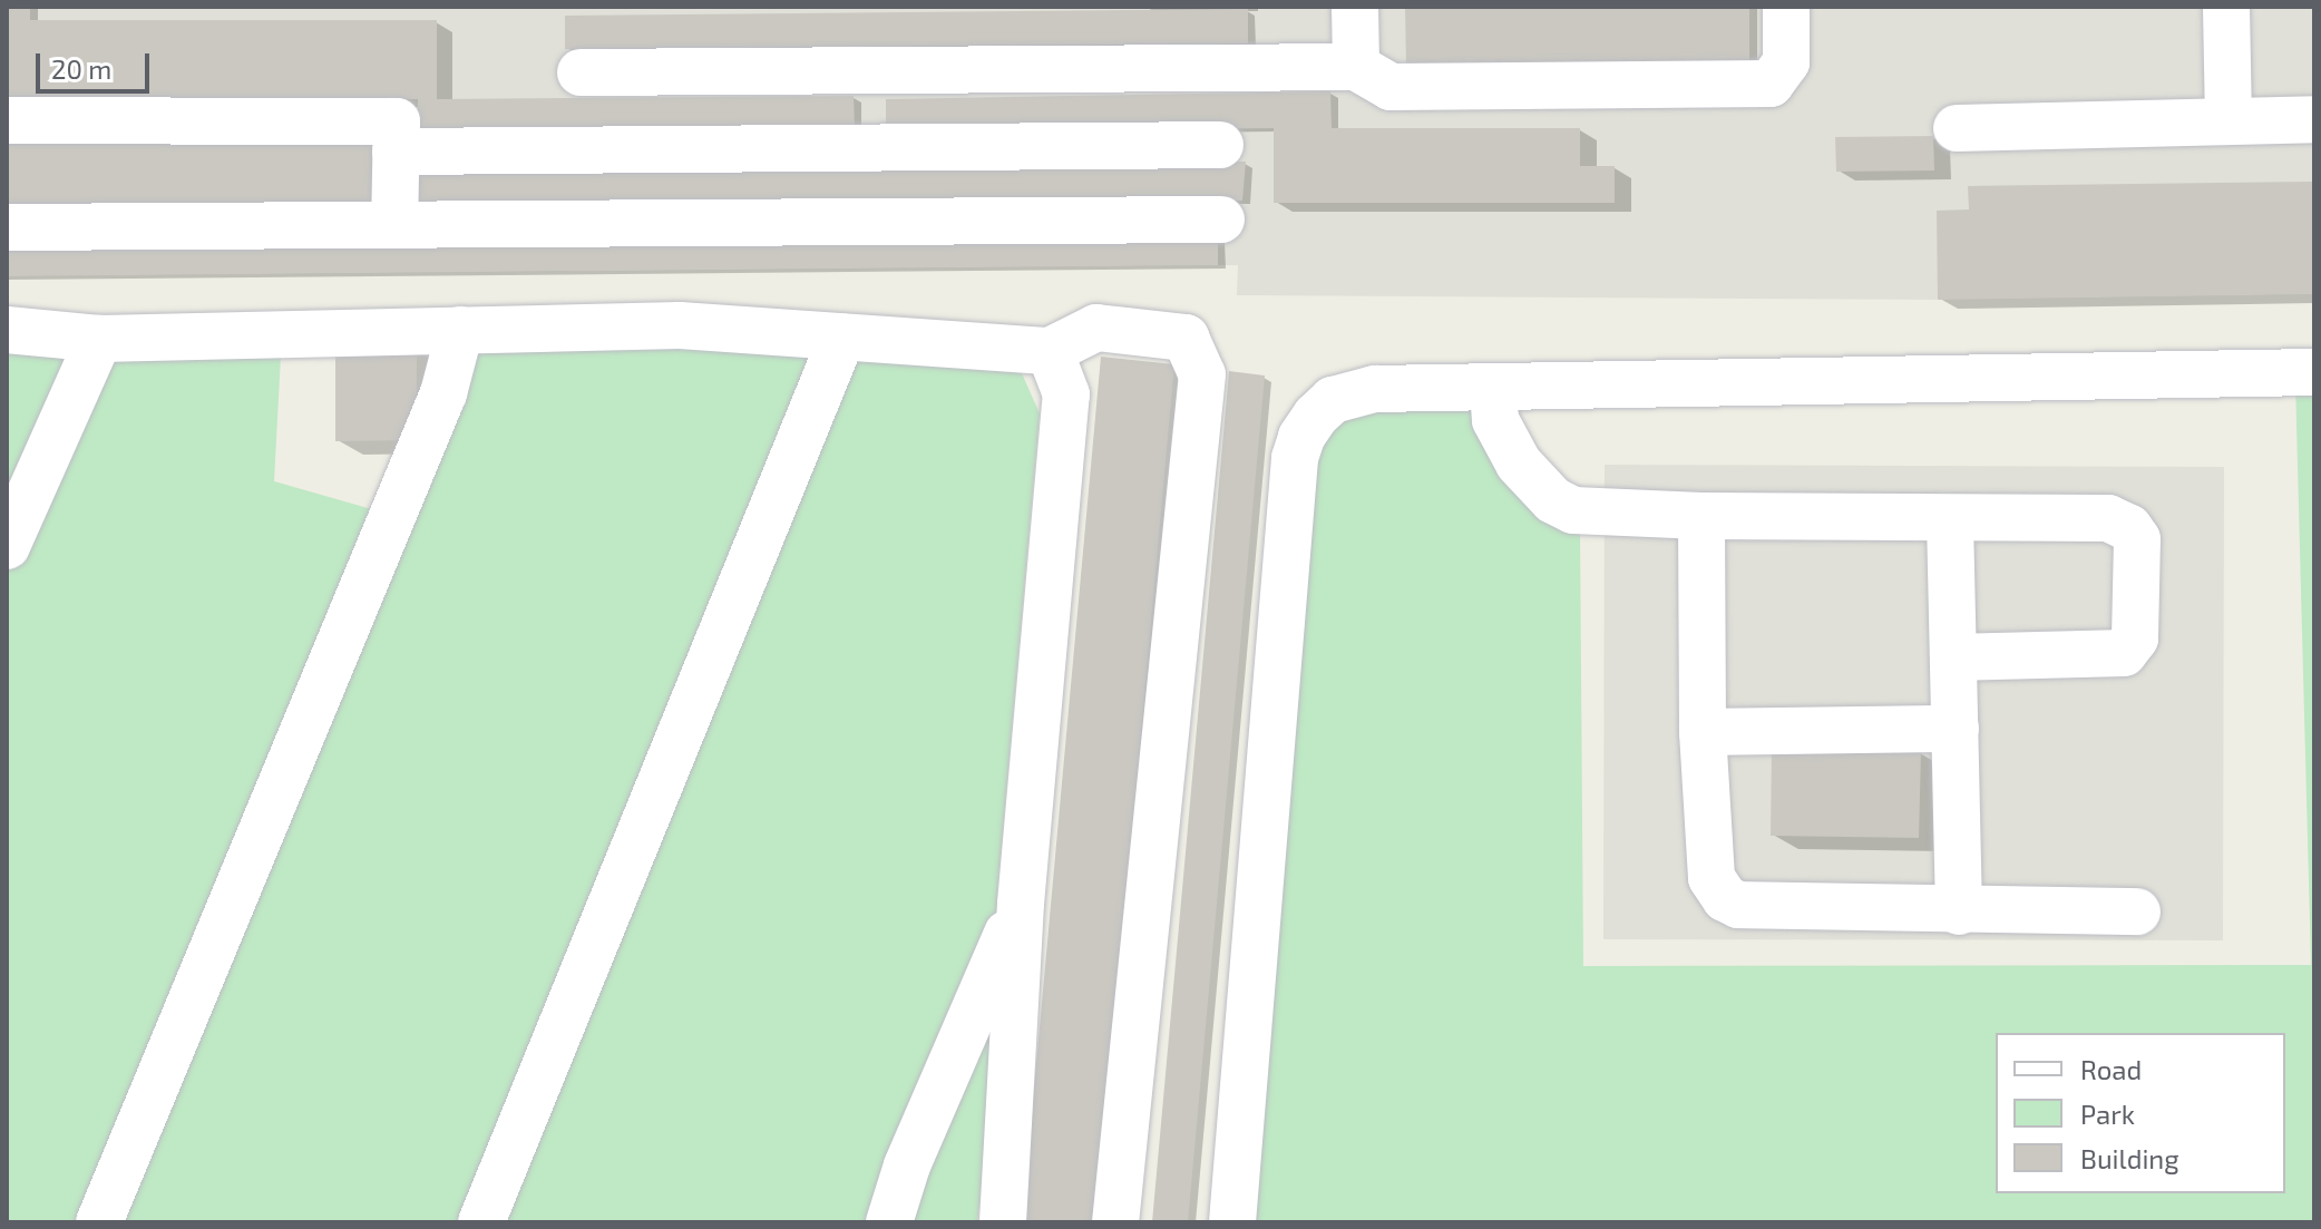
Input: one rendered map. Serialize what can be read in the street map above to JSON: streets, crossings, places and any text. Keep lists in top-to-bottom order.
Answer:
{
  "legend": ["Road", "Park", "Building"],
  "scale_bar": "20 m"
}
